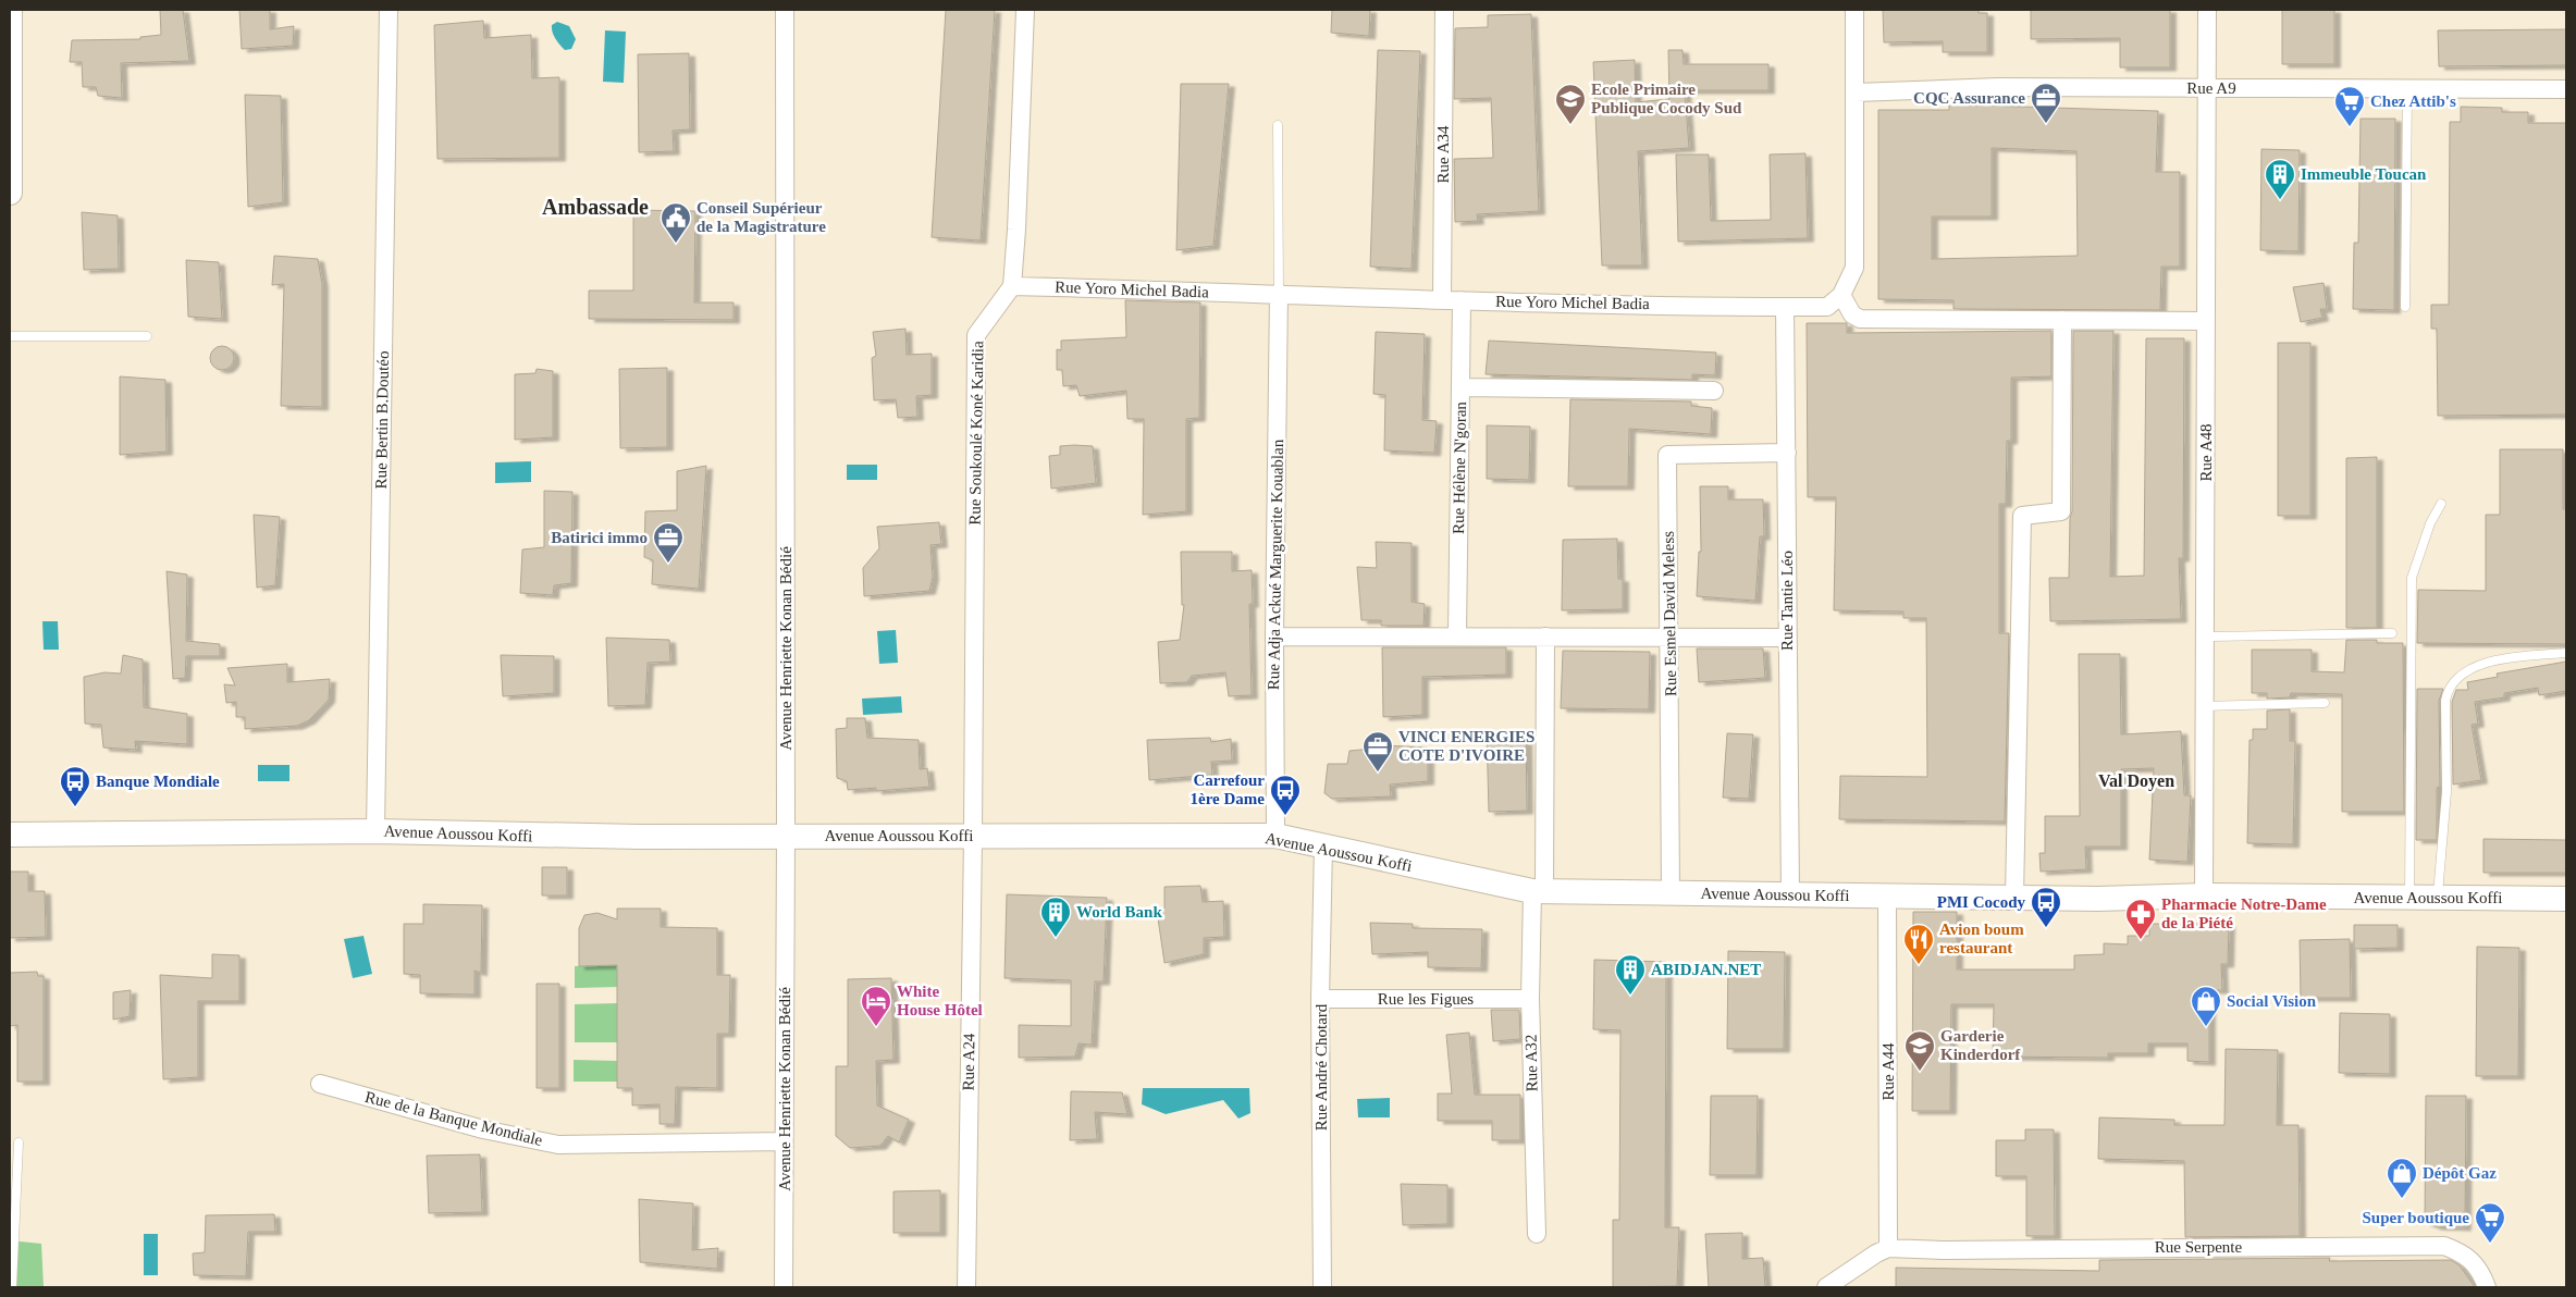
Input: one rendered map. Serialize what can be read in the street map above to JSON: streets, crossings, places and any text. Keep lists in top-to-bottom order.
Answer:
{
  "streets": {
    "street": [
      "Rue A9",
      "Rue A34",
      "Rue Yoro Michel Badia",
      "Rue Bertin B.Doutéo",
      "Rue Soukoulé Koné Karidia",
      "Rue A48",
      "Rue Hélène N'goran",
      "Rue Adja Ackué Marguerite Kouablan",
      "Rue Tantie Léo",
      "Rue Esmel David Meless",
      "Avenue Henriette Konan Bédié",
      "Avenue Aoussou Koffi",
      "Rue les Figues",
      "Rue A24",
      "Rue A32",
      "Rue André Chotard",
      "Rue A44",
      "Rue de la Banque Mondiale",
      "Rue Serpente"
    ]
  },
  "crossings": [
    ["Rue A9", "Rue A48"],
    ["Rue A34", "Rue Yoro Michel Badia"],
    ["Rue Yoro Michel Badia", "Rue Soukoulé Koné Karidia"],
    ["Rue Yoro Michel Badia", "Rue Hélène N'goran"],
    ["Rue Yoro Michel Badia", "Rue Adja Ackué Marguerite Kouablan"],
    ["Rue Yoro Michel Badia", "Rue Tantie Léo"],
    ["Rue Bertin B.Doutéo", "Avenue Aoussou Koffi"],
    ["Rue Soukoulé Koné Karidia", "Avenue Aoussou Koffi"],
    ["Rue Soukoulé Koné Karidia", "Rue A24"],
    ["Rue A48", "Avenue Aoussou Koffi"],
    ["Rue Adja Ackué Marguerite Kouablan", "Avenue Aoussou Koffi"],
    ["Rue Tantie Léo", "Rue Esmel David Meless"],
    ["Rue Tantie Léo", "Avenue Aoussou Koffi"],
    ["Rue Esmel David Meless", "Avenue Aoussou Koffi"],
    ["Avenue Henriette Konan Bédié", "Avenue Aoussou Koffi"],
    ["Avenue Henriette Konan Bédié", "Rue de la Banque Mondiale"],
    ["Avenue Aoussou Koffi", "Rue A24"],
    ["Avenue Aoussou Koffi", "Rue A32"],
    ["Avenue Aoussou Koffi", "Rue André Chotard"],
    ["Avenue Aoussou Koffi", "Rue A44"],
    ["Rue les Figues", "Rue A32"],
    ["Rue les Figues", "Rue André Chotard"],
    ["Rue A44", "Rue Serpente"]
  ],
  "districts": ["Ambassade", "Val Doyen"],
  "places": {
    "office": ["CQC Assurance", "Batirici immo", "VINCI ENERGIES COTE D'IVOIRE"],
    "school or university": ["Ecole Primaire Publique Cocody Sud", "Garderie Kinderdorf"],
    "supermarket": ["Chez Attib's", "Super boutique"],
    "building": ["Immeuble Toucan", "World Bank", "ABIDJAN.NET"],
    "public building": ["Conseil Supérieur de la Magistrature"],
    "bus stop": ["Banque Mondiale", "Carrefour 1ère Dame", "PMI Cocody"],
    "pharmacy": ["Pharmacie Notre-Dame de la Piété"],
    "restaurant": ["Avion boum restaurant"],
    "hotel": ["White House Hôtel"],
    "shop": ["Social Vision", "Dépôt Gaz"]
  }
}
